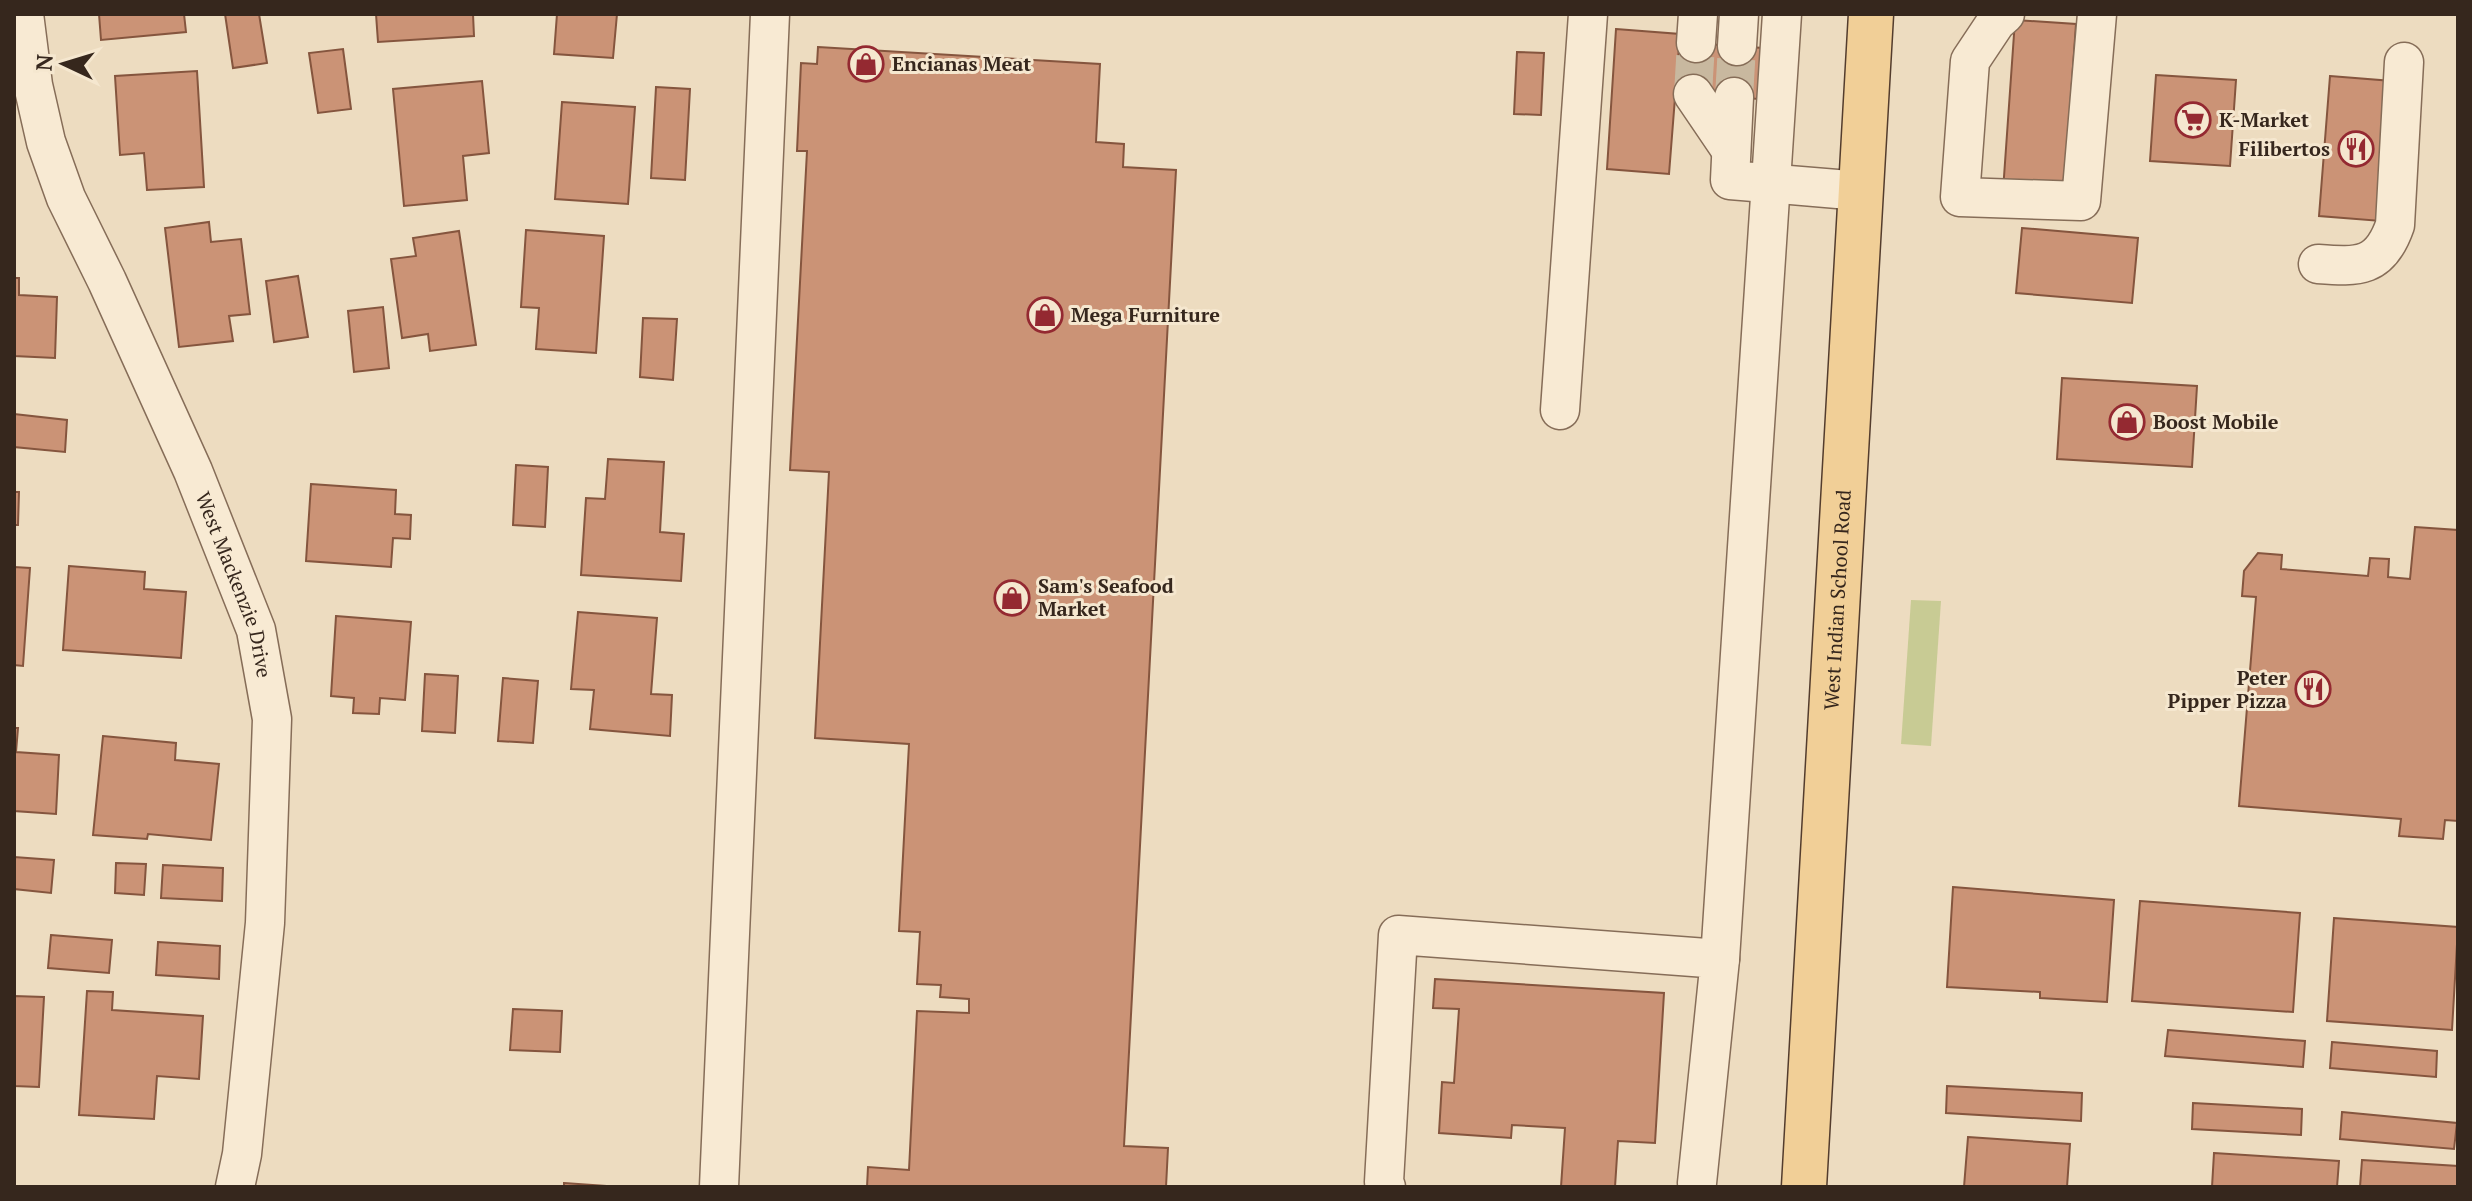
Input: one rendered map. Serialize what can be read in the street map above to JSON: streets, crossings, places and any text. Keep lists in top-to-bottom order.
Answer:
{
  "streets": {
    "main road": ["West Indian School Road"],
    "lane": ["West Mackenzie Drive"]
  },
  "places": {
    "shop": [
      "Encianas Meat",
      "Mega Furniture",
      "Boost Mobile",
      "Sam's Seafood Market"
    ],
    "supermarket": ["K-Market"],
    "restaurant": ["Filibertos", "Peter Pipper Pizza"]
  },
  "north": "left"
}
